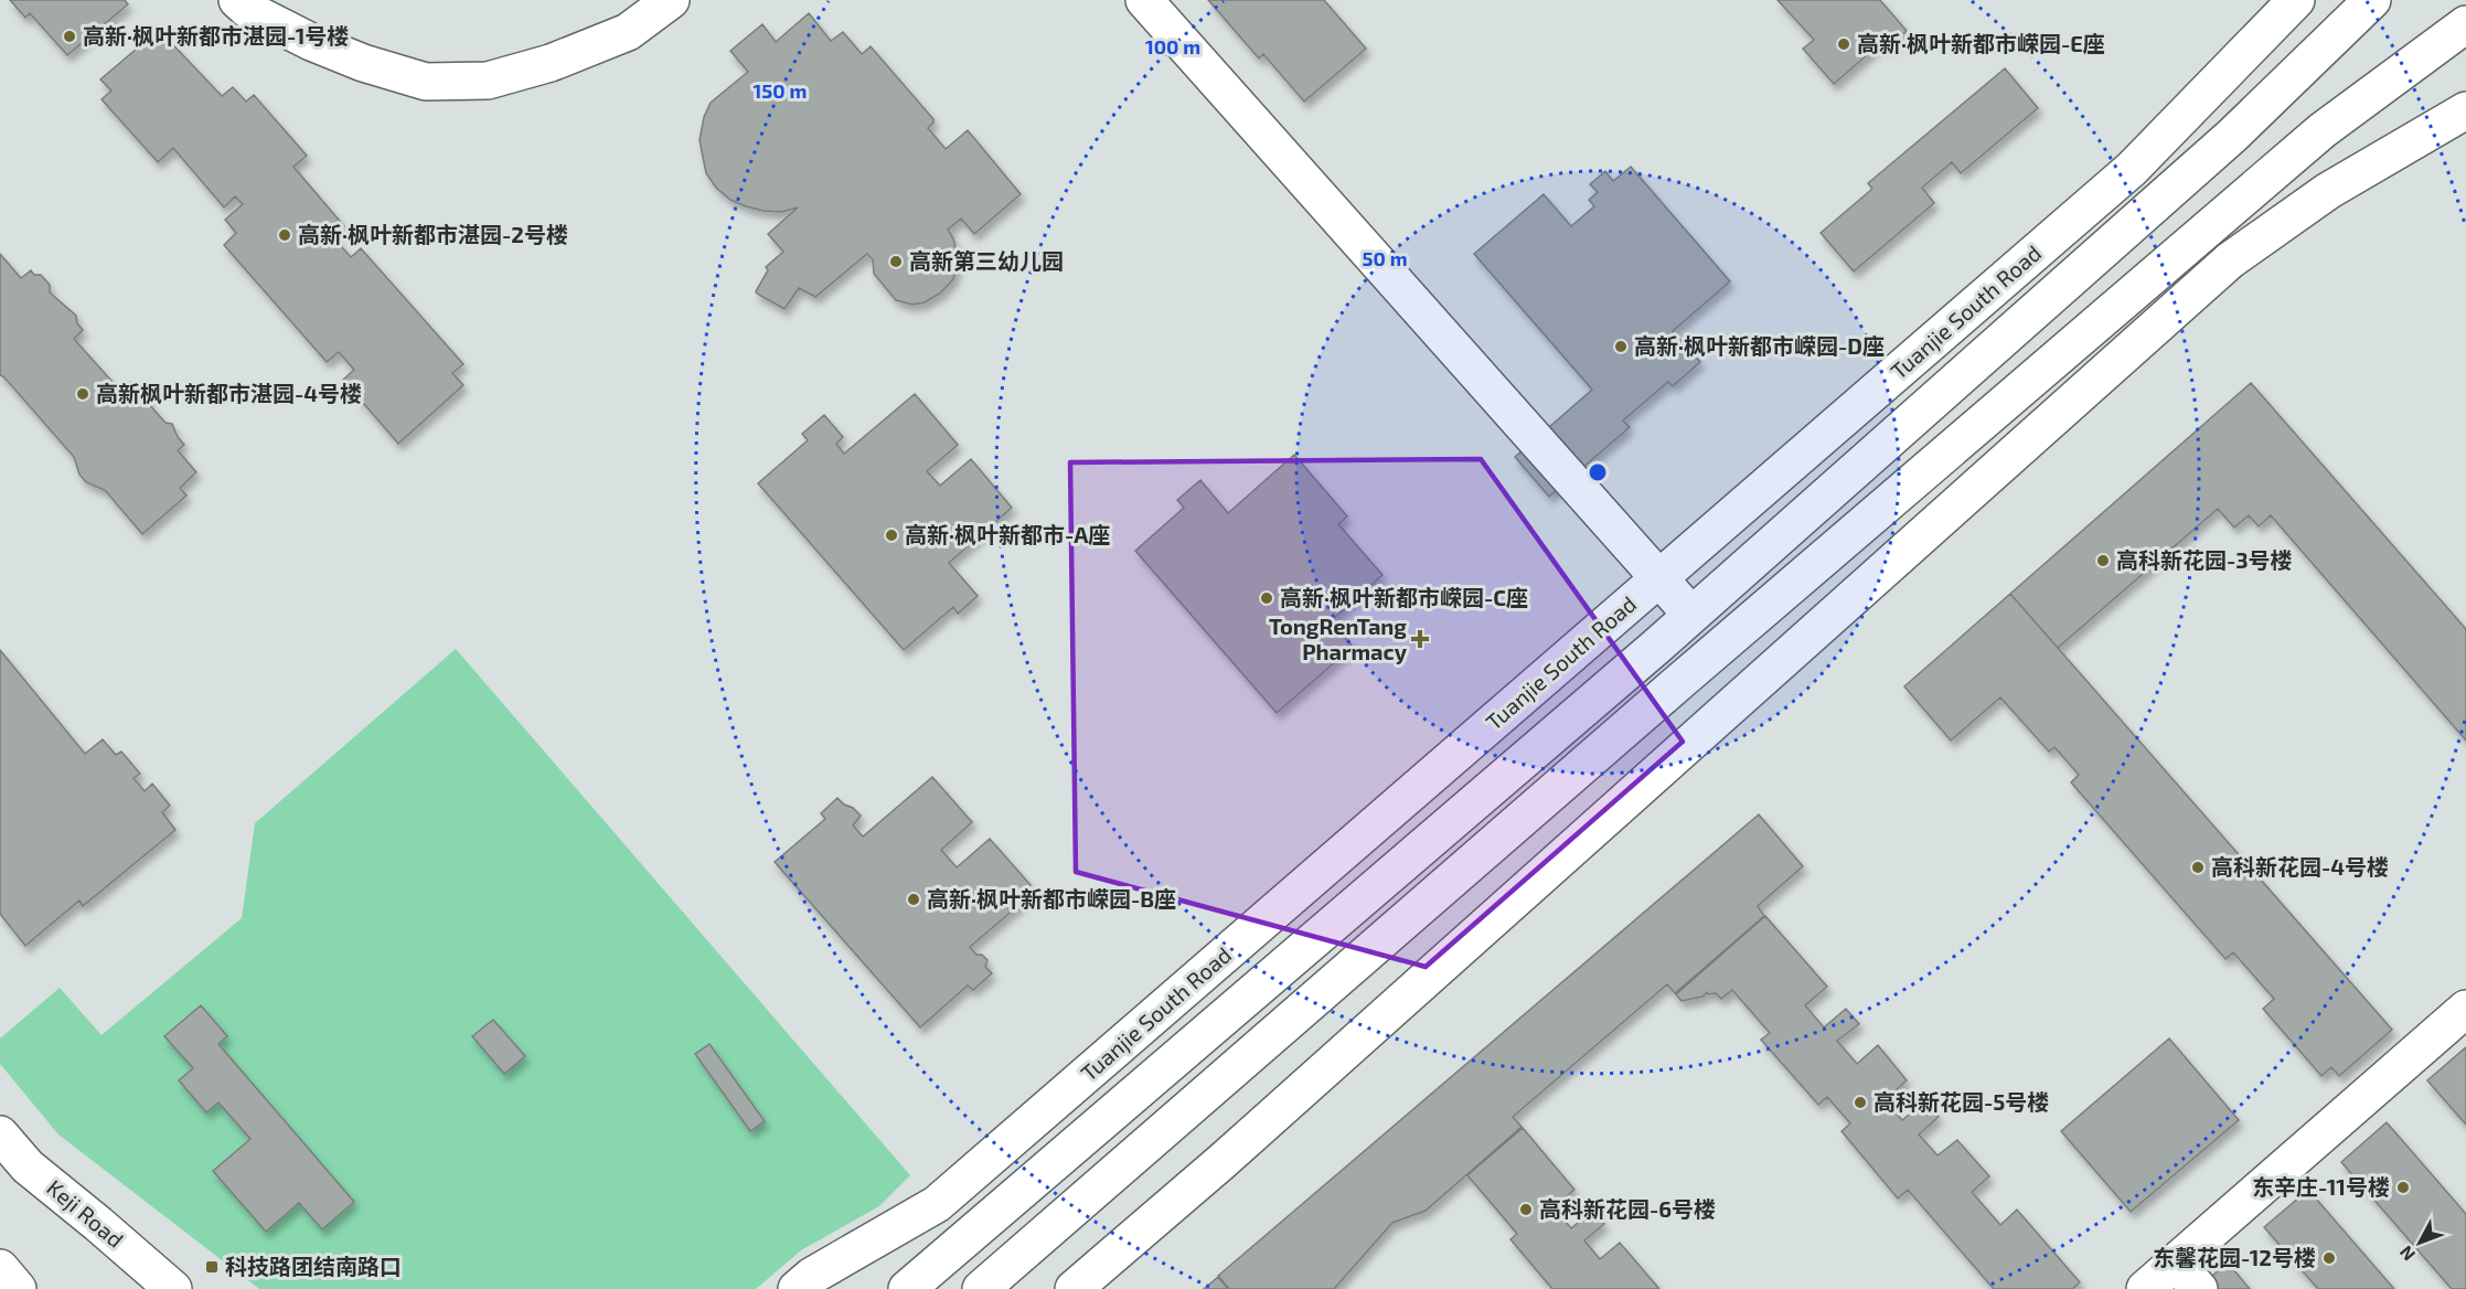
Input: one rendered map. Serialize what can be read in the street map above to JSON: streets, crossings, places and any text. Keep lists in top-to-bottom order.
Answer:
{
  "streets": {
    "street": ["Tuanjie South Road", "Keji Road"]
  },
  "places": {
    "other": [
      "高新·枫叶新都市湛园-1号楼",
      "高新·枫叶新都市嵘园-E座",
      "高新·枫叶新都市湛园-2号楼",
      "高新第三幼儿园",
      "高新·枫叶新都市嵘园-D座",
      "高新枫叶新都市湛园-4号楼",
      "高新·枫叶新都市-A座",
      "高科新花园-3号楼",
      "高新·枫叶新都市嵘园-C座",
      "高科新花园-4号楼",
      "高新·枫叶新都市嵘园-B座",
      "高科新花园-5号楼",
      "东辛庄-11号楼",
      "高科新花园-6号楼",
      "东馨花园-12号楼"
    ],
    "health": ["TongRenTang Pharmacy"],
    "transit": ["科技路团结南路口"]
  },
  "north": "bottom left",
  "rings": ["100 m", "150 m", "50 m"]
}
